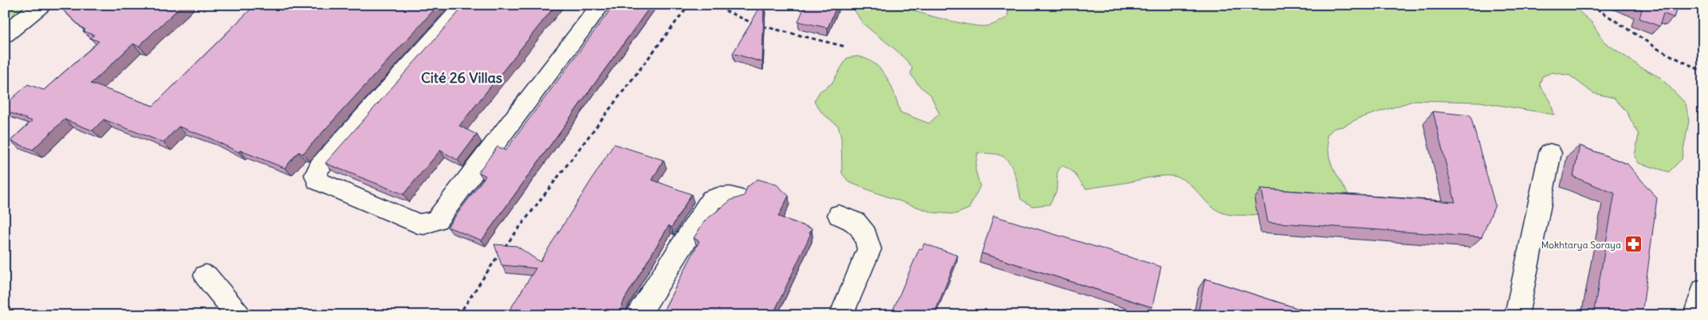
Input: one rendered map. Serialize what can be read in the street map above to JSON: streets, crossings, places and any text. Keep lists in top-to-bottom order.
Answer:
{
  "districts": ["Cité 26 Villas"],
  "places": {
    "pharmacy": ["Mokhtarya Soraya"]
  }
}
